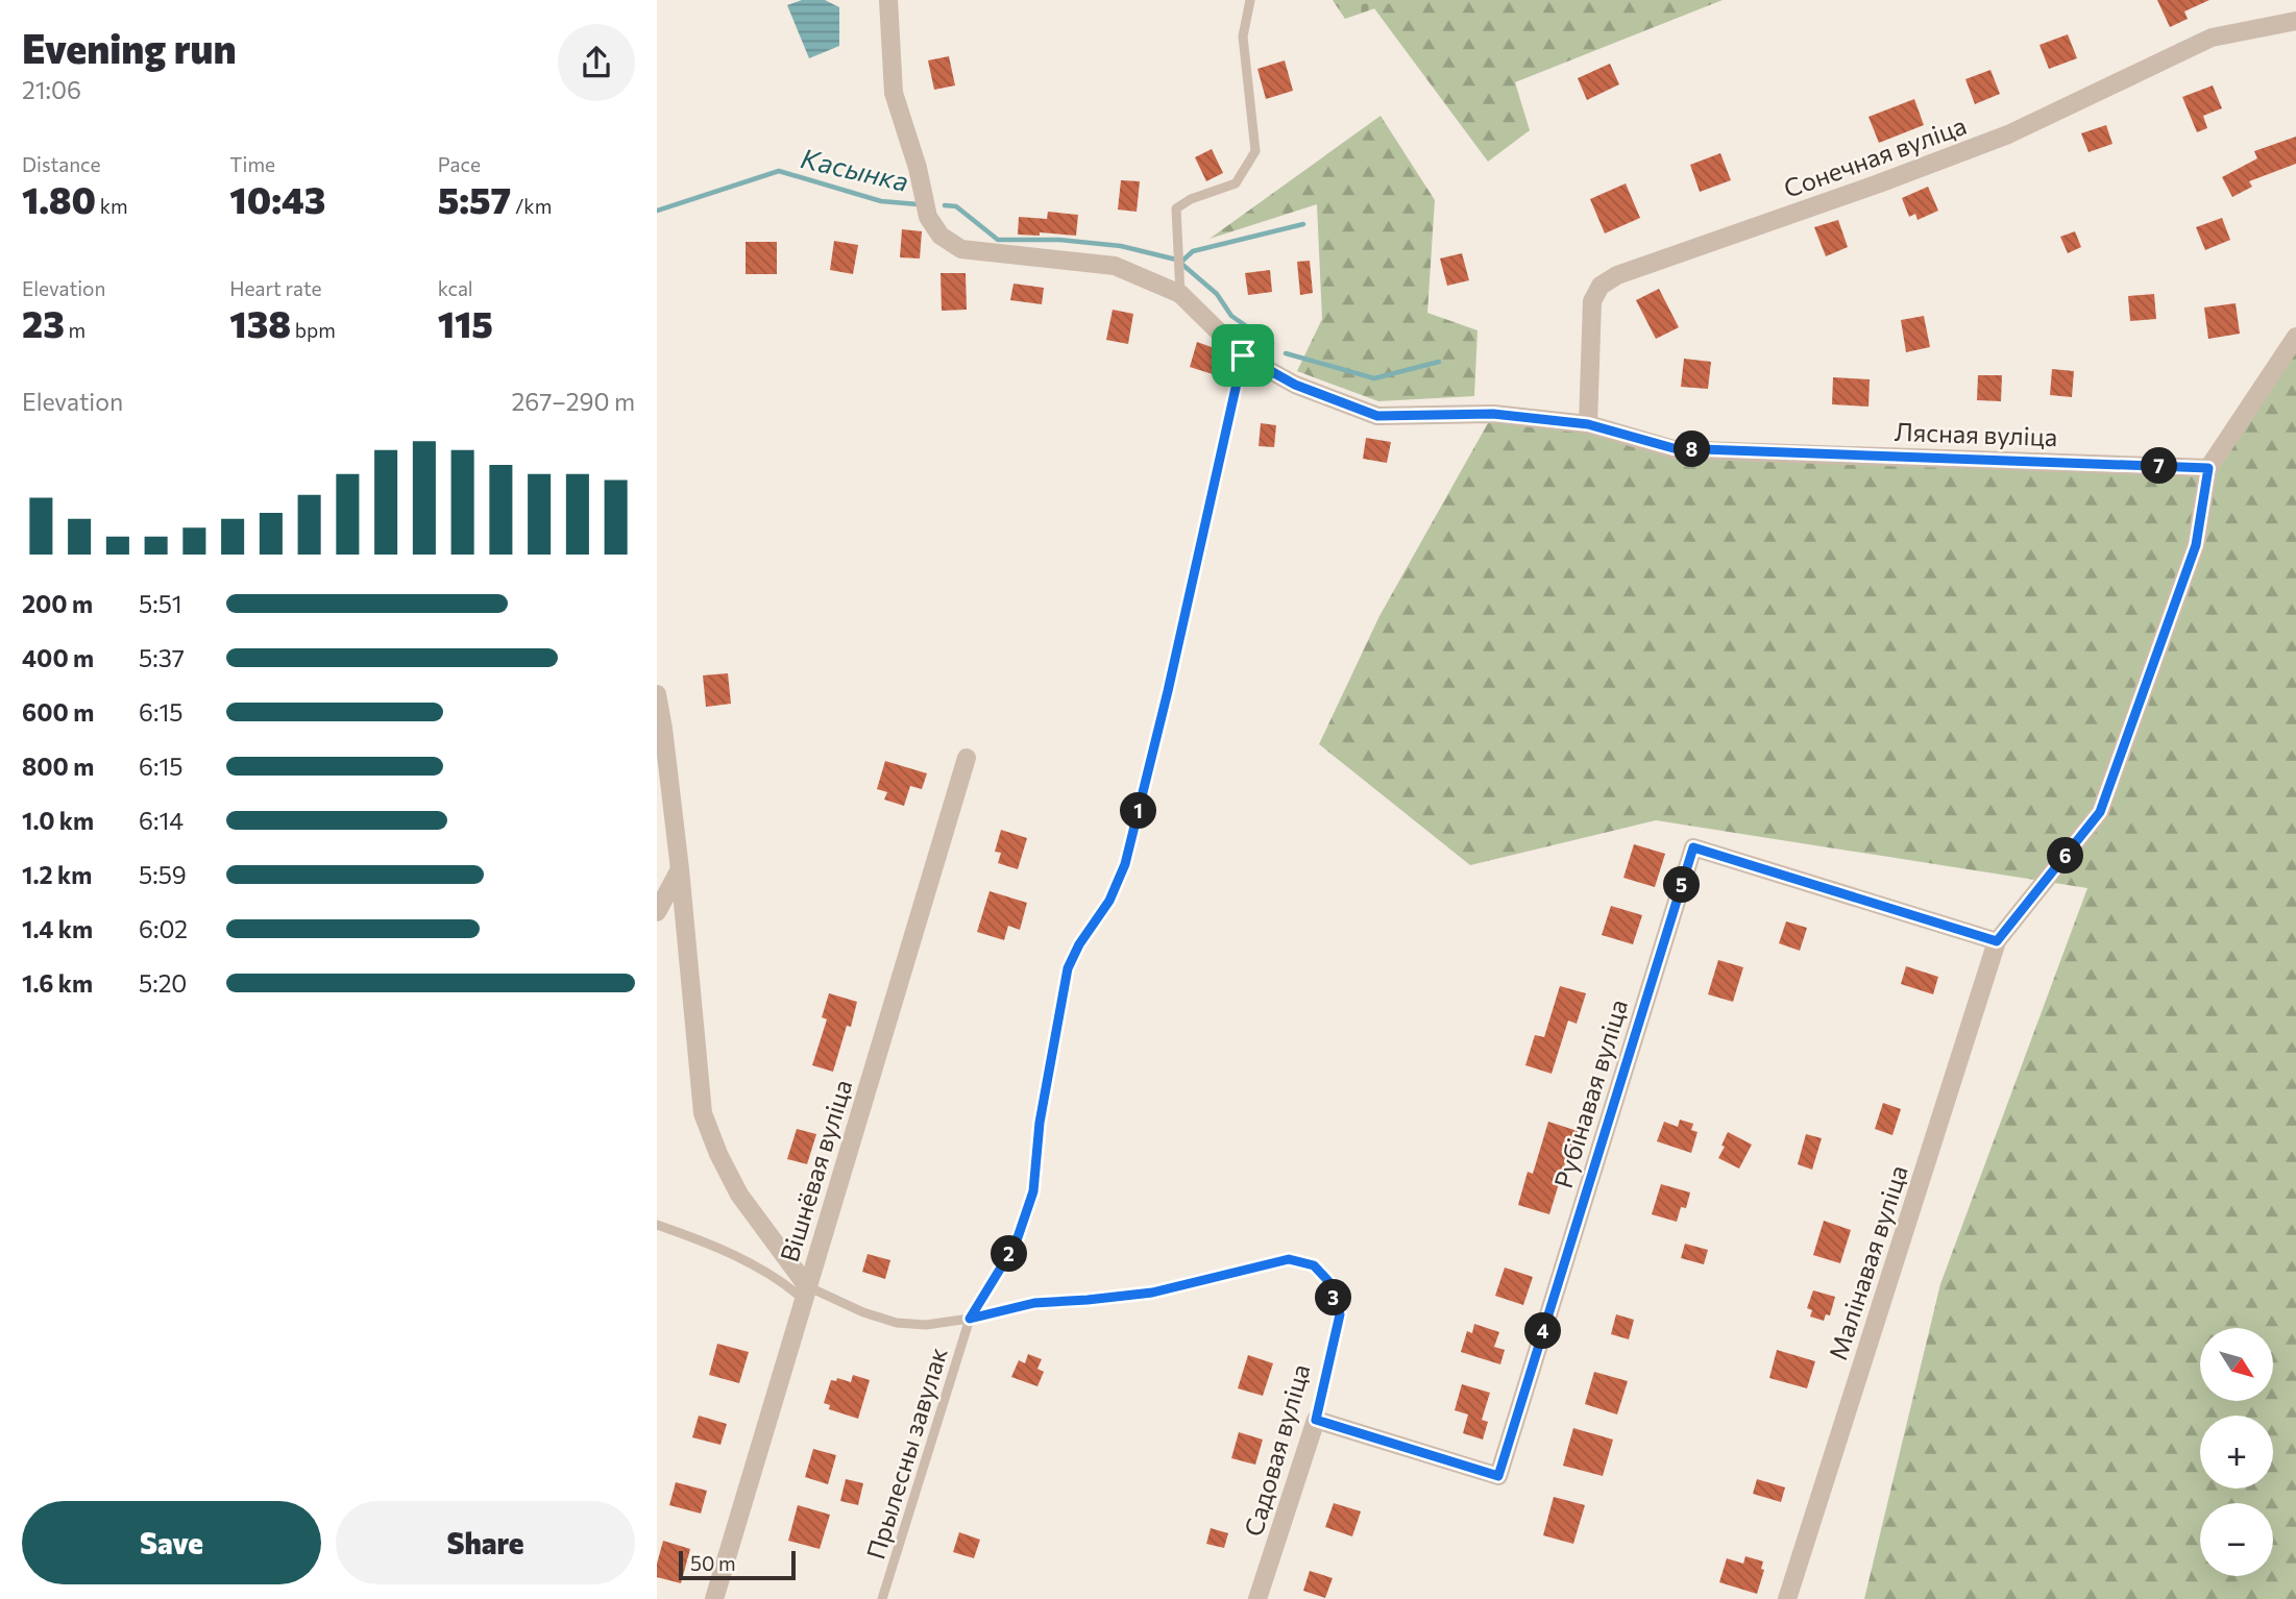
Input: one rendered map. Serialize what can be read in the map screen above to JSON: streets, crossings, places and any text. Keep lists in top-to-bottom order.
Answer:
{
  "streets": {
    "street": [
      "Сонечная вуліца",
      "Лясная вуліца",
      "Рубінавая вуліца",
      "Вішнёвая вуліца",
      "Малінавая вуліца",
      "Садовая вуліца"
    ],
    "lane": ["Прылесны завулак"]
  },
  "crossings": [
    ["Сонечная вуліца", "Лясная вуліца"],
    ["Рубінавая вуліца", "Малінавая вуліца"],
    ["Рубінавая вуліца", "Садовая вуліца"],
    ["Садовая вуліца", "Прылесны завулак"]
  ],
  "water": ["Касынка"],
  "scale_bar": "50 m",
  "north": "bottom right",
  "page": {
    "heading": ["Evening run", "21:06"],
    "stats": [
      ["Distance", "1.80 km"],
      ["Time", "10:43"],
      ["Pace", "5:57 /km"],
      ["Elevation", "23 m"],
      ["Heart rate", "138 bpm"],
      ["kcal", "115"]
    ],
    "chart": ["Elevation", "267–290 m"],
    "pins": [
      "8",
      "7",
      "1",
      "6",
      "5",
      "2",
      "3",
      "4"
    ],
    "list": [
      {
        "name": "200 m",
        "note": "5:51"
      },
      {
        "name": "400 m",
        "note": "5:37"
      },
      {
        "name": "600 m",
        "note": "6:15"
      },
      {
        "name": "800 m",
        "note": "6:15"
      },
      {
        "name": "1.0 km",
        "note": "6:14"
      },
      {
        "name": "1.2 km",
        "note": "5:59"
      },
      {
        "name": "1.4 km",
        "note": "6:02"
      },
      {
        "name": "1.6 km",
        "note": "5:20"
      }
    ],
    "map_buttons": ["+", "−"],
    "buttons": ["Save", "Share"],
    "scale": "50 m"
  }
}
